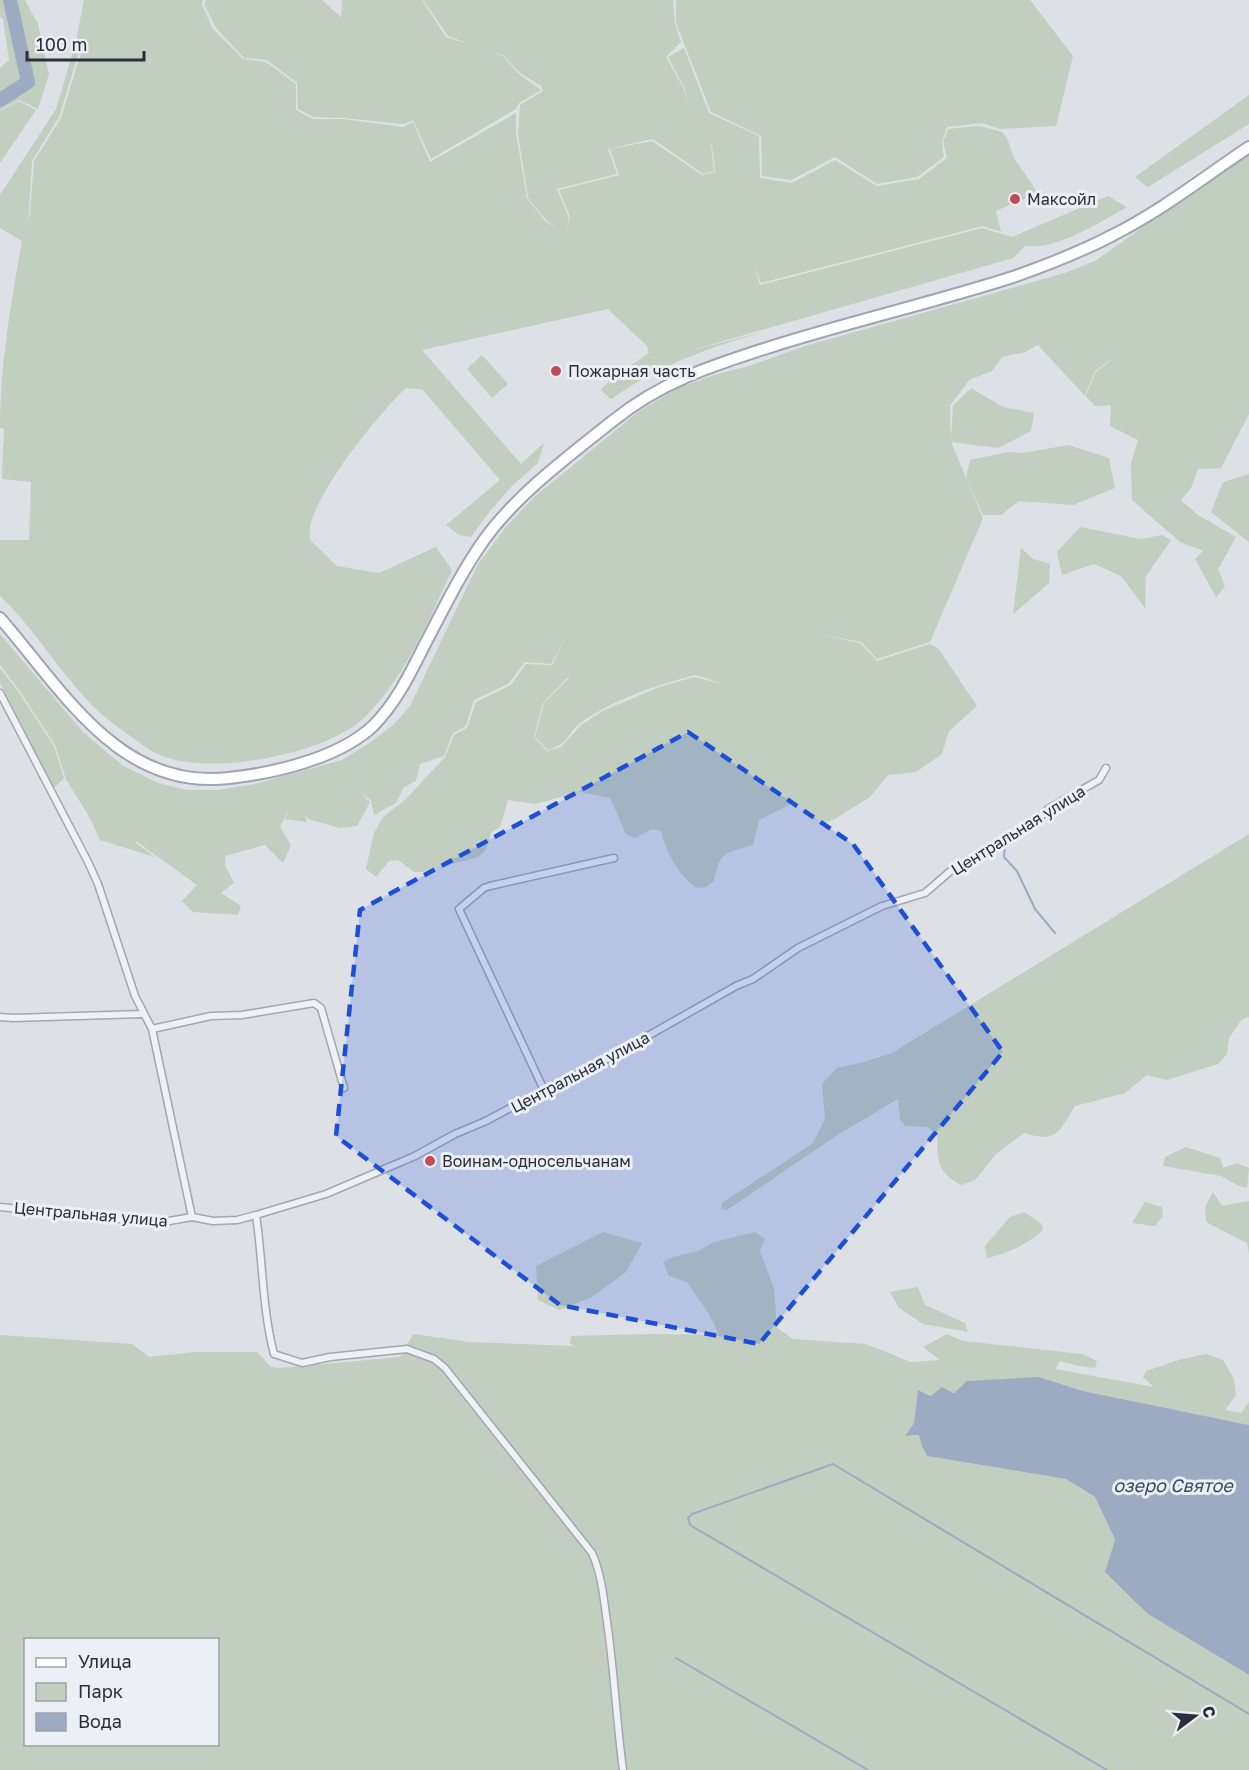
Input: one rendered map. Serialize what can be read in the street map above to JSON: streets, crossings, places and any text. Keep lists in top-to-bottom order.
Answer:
{
  "streets": {
    "street": ["Центральная улица"]
  },
  "water": ["озеро Святое"],
  "places": ["Максойл", "Пожарная часть", "Воинам-односельчанам"],
  "legend": ["Улица", "Парк", "Вода"],
  "scale_bar": "100 m",
  "north": "right"
}
